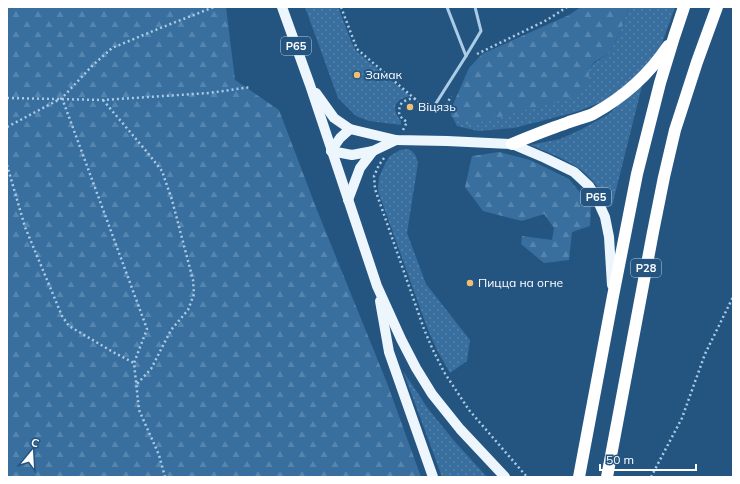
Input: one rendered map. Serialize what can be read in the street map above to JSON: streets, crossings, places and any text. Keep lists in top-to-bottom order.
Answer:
{
  "streets": {
    "highway": ["Р65", "Р28"]
  },
  "crossings": [
    ["Р65", "Р28"]
  ],
  "places": ["Замак", "Віцязь", "Пицца на огне"],
  "scale_bar": "50 m",
  "north": "top"
}
